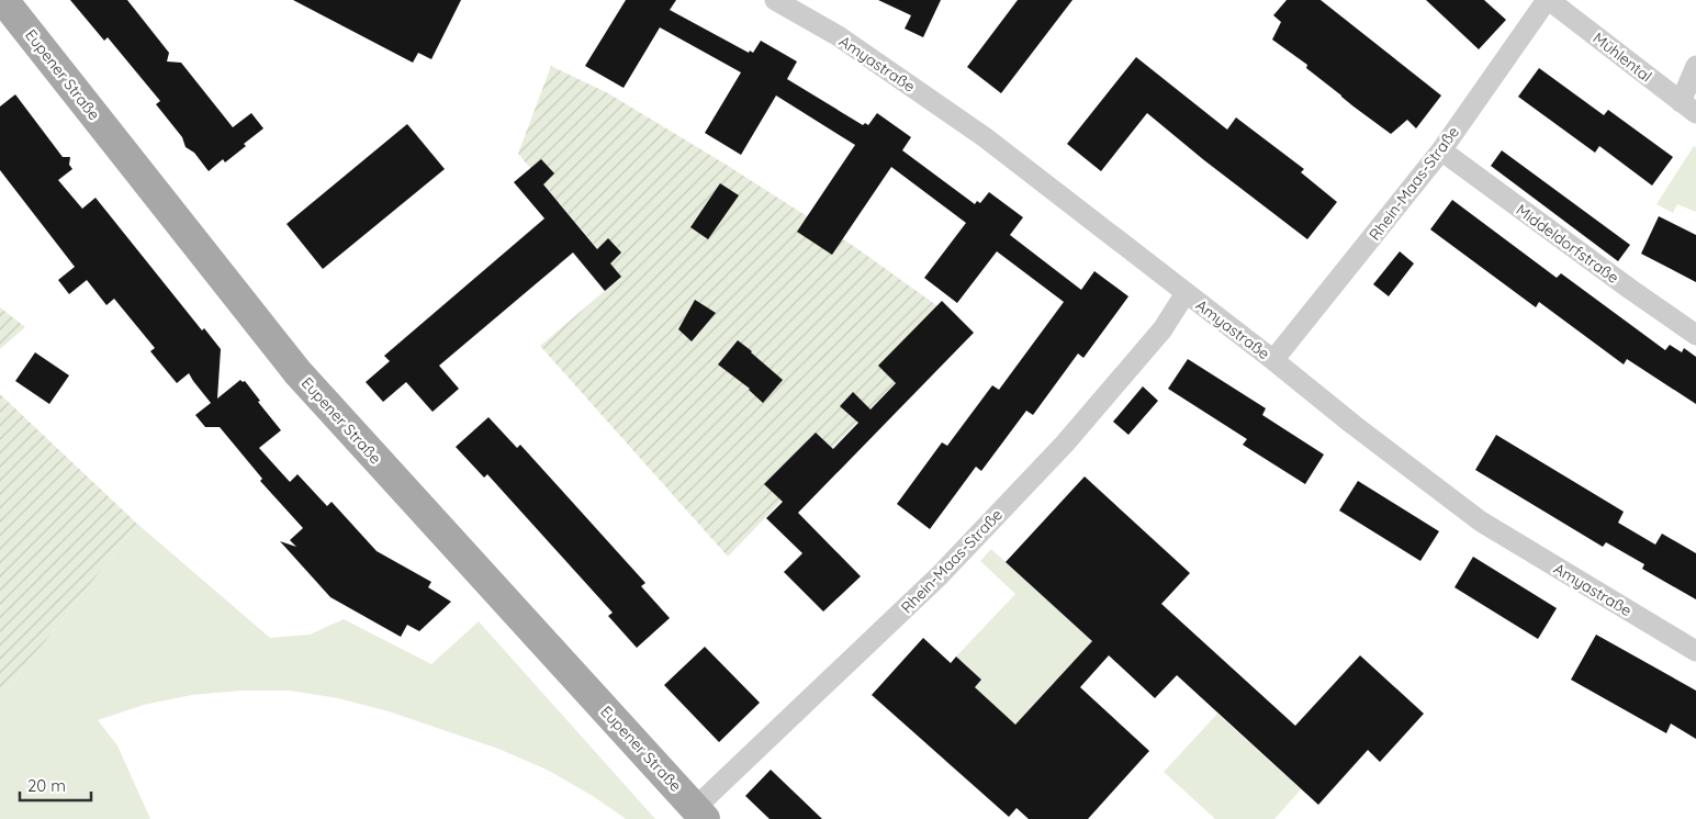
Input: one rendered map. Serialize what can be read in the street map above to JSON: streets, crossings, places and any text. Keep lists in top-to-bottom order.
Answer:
{
  "streets": {
    "main road": ["Eupener Straße"],
    "street": [
      "Mühlental",
      "Amyastraße",
      "Rhein-Maas-Straße",
      "Middeldorfstraße"
    ]
  },
  "crossings": [
    ["Mühlental", "Rhein-Maas-Straße"],
    ["Amyastraße", "Rhein-Maas-Straße"],
    ["Eupener Straße", "Rhein-Maas-Straße"],
    ["Rhein-Maas-Straße", "Middeldorfstraße"]
  ],
  "scale_bar": "20 m"
}
